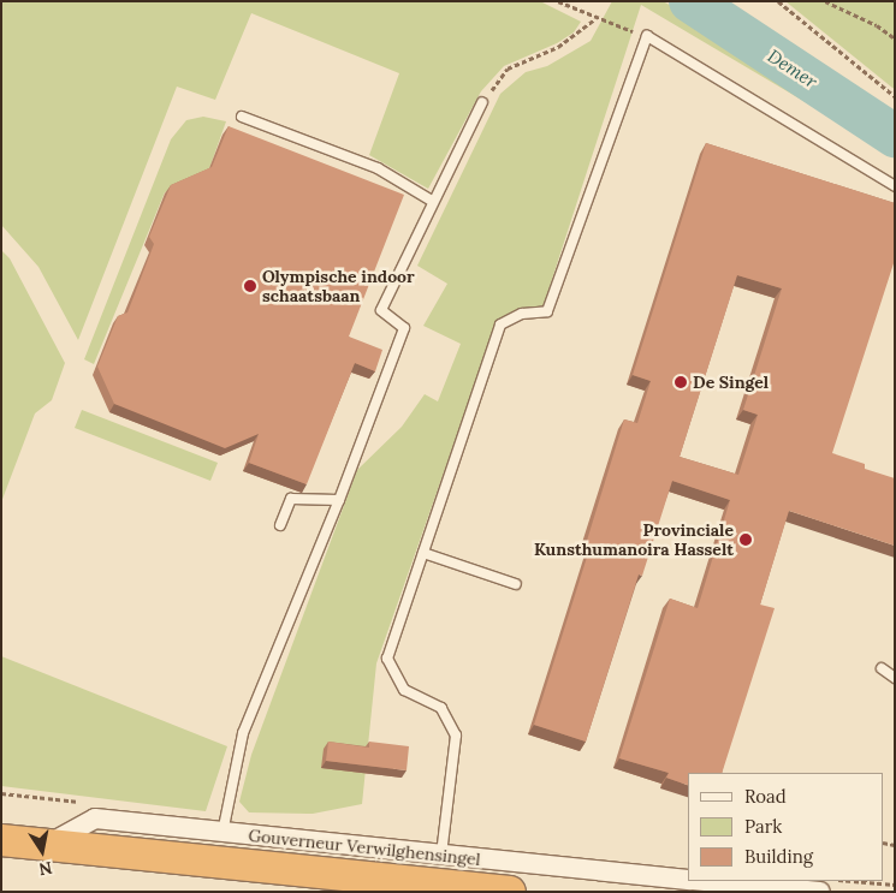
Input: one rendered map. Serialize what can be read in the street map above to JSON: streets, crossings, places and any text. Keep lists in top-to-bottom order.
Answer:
{
  "streets": {
    "highway": ["Gouverneur Verwilghensingel"]
  },
  "water": ["Demer"],
  "places": ["Olympische indoor schaatsbaan", "De Singel", "Provinciale Kunsthumanoira Hasselt"],
  "legend": ["Road", "Park", "Building"],
  "north": "bottom"
}
